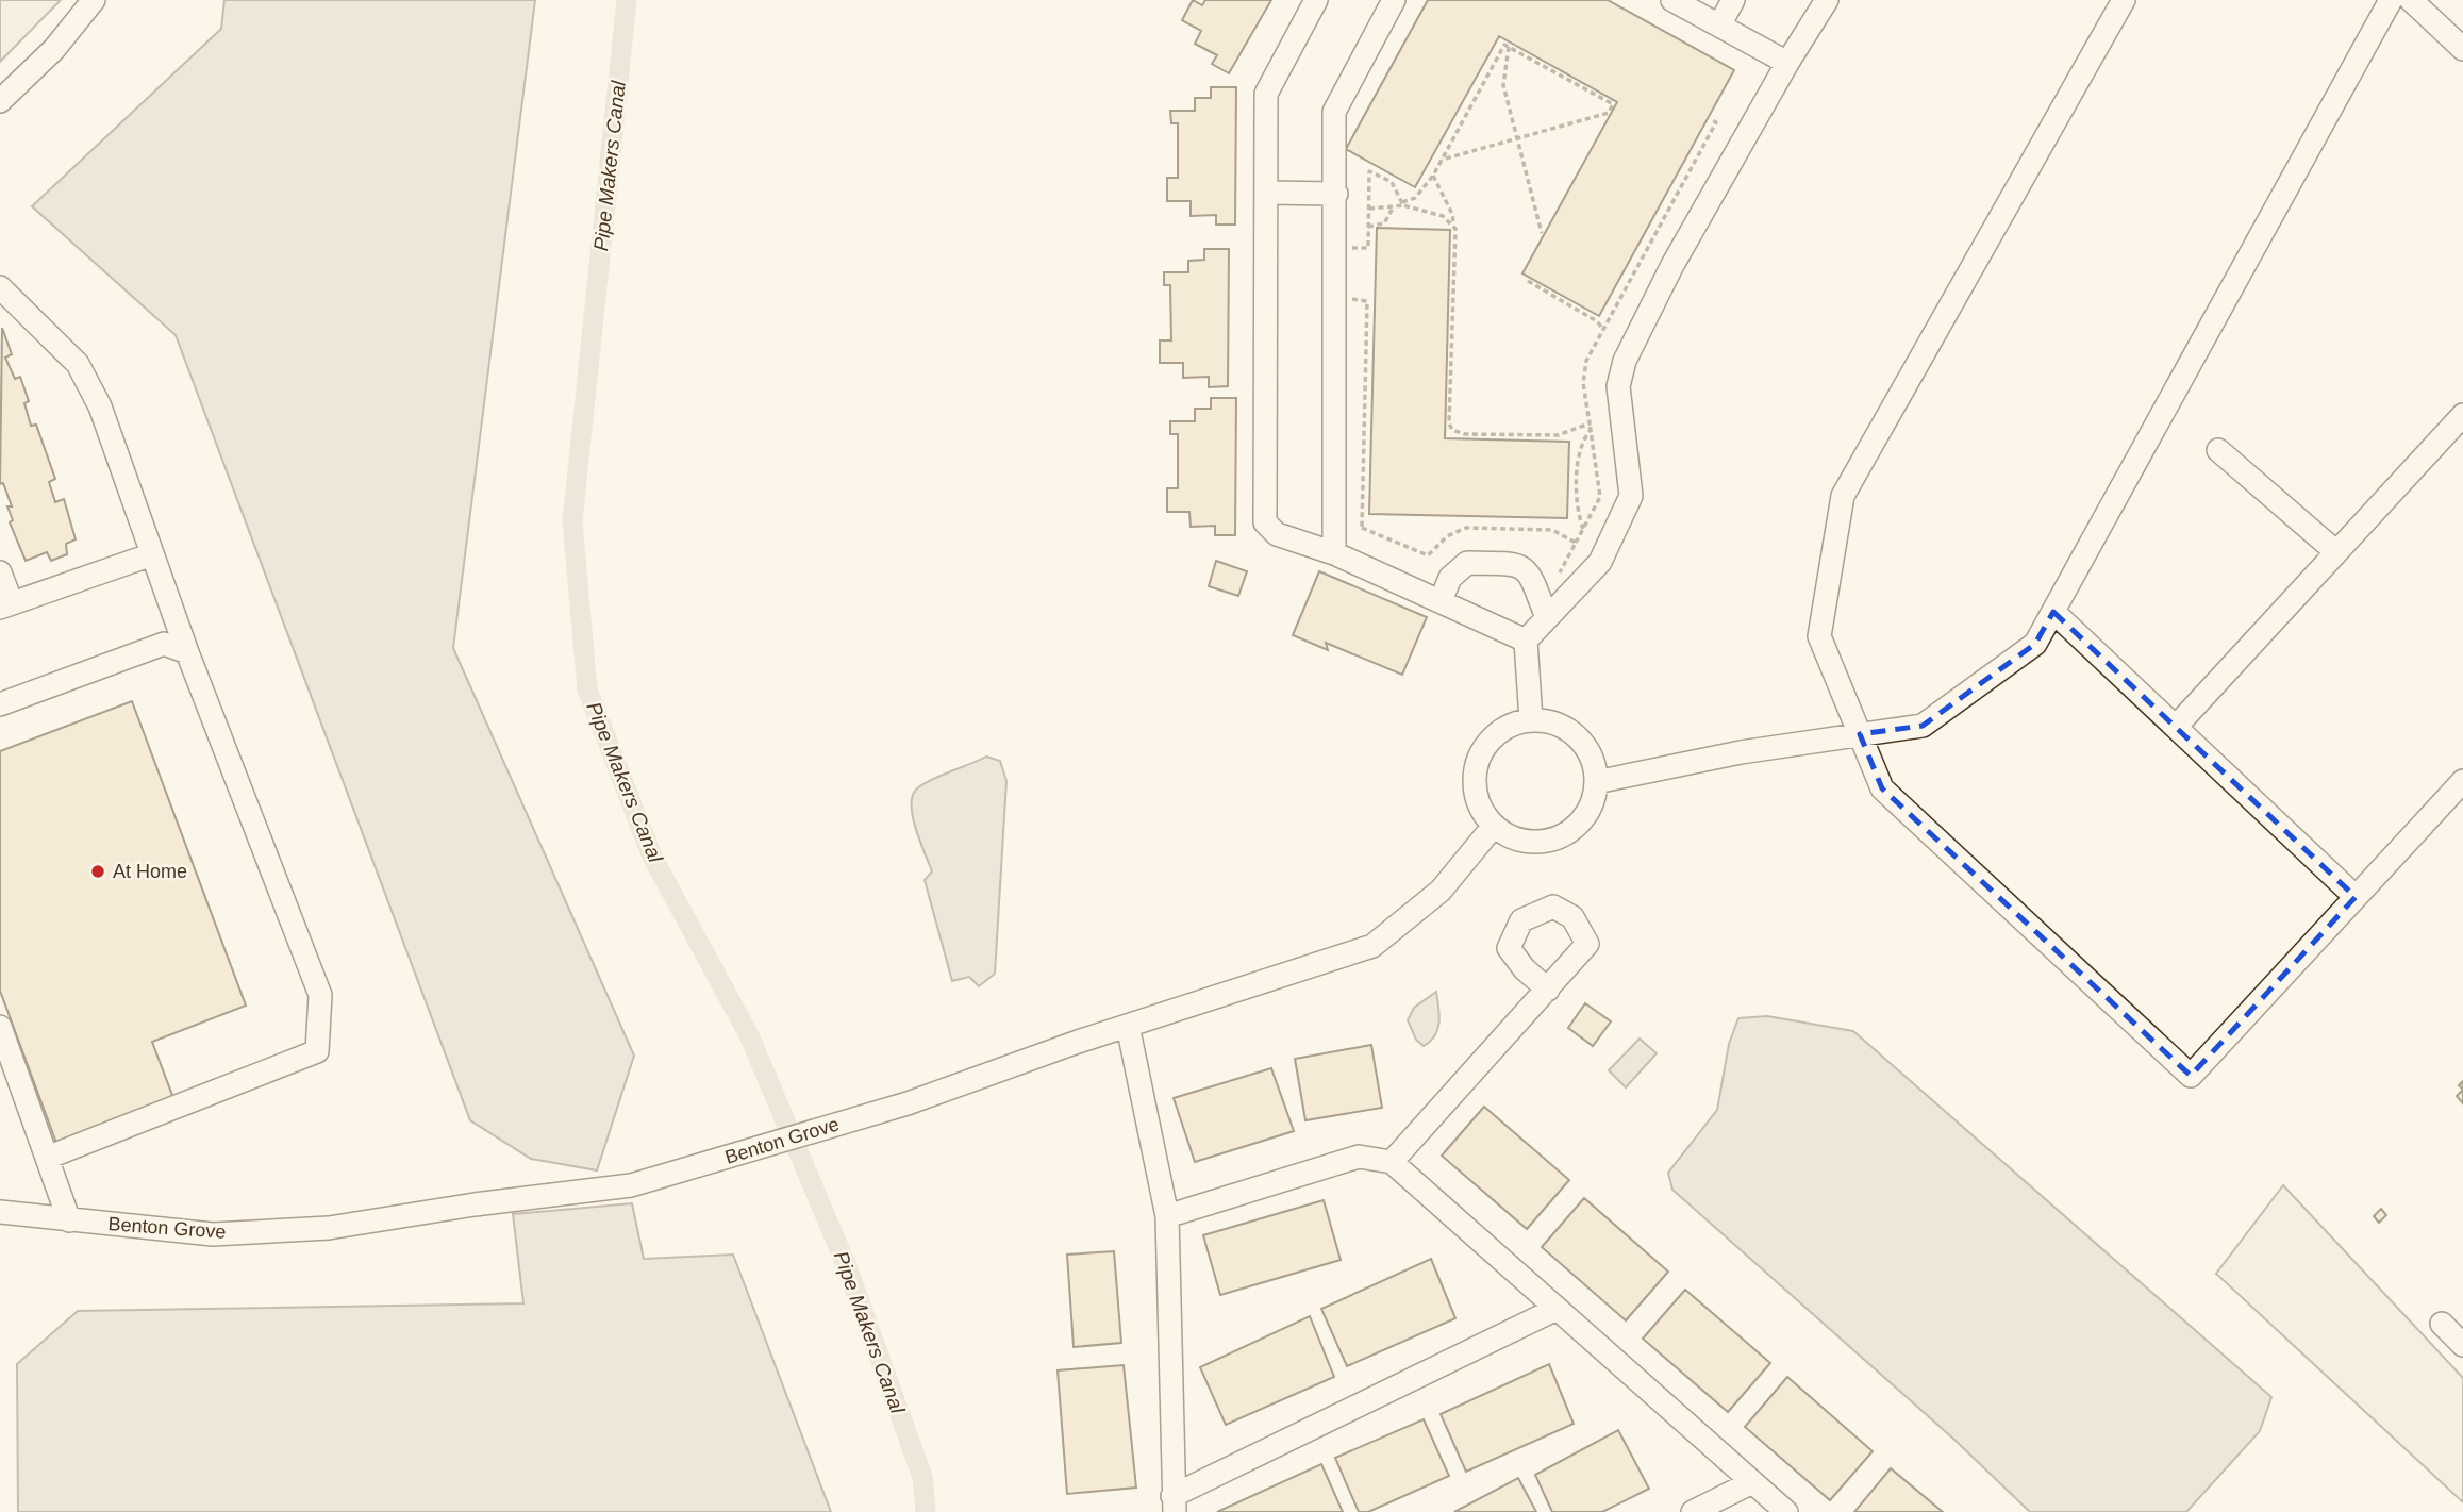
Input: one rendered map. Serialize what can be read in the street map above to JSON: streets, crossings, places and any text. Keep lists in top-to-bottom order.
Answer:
{
  "streets": {
    "street": ["Benton Grove"]
  },
  "water": ["Pipe Makers Canal"],
  "places": ["At Home"]
}
